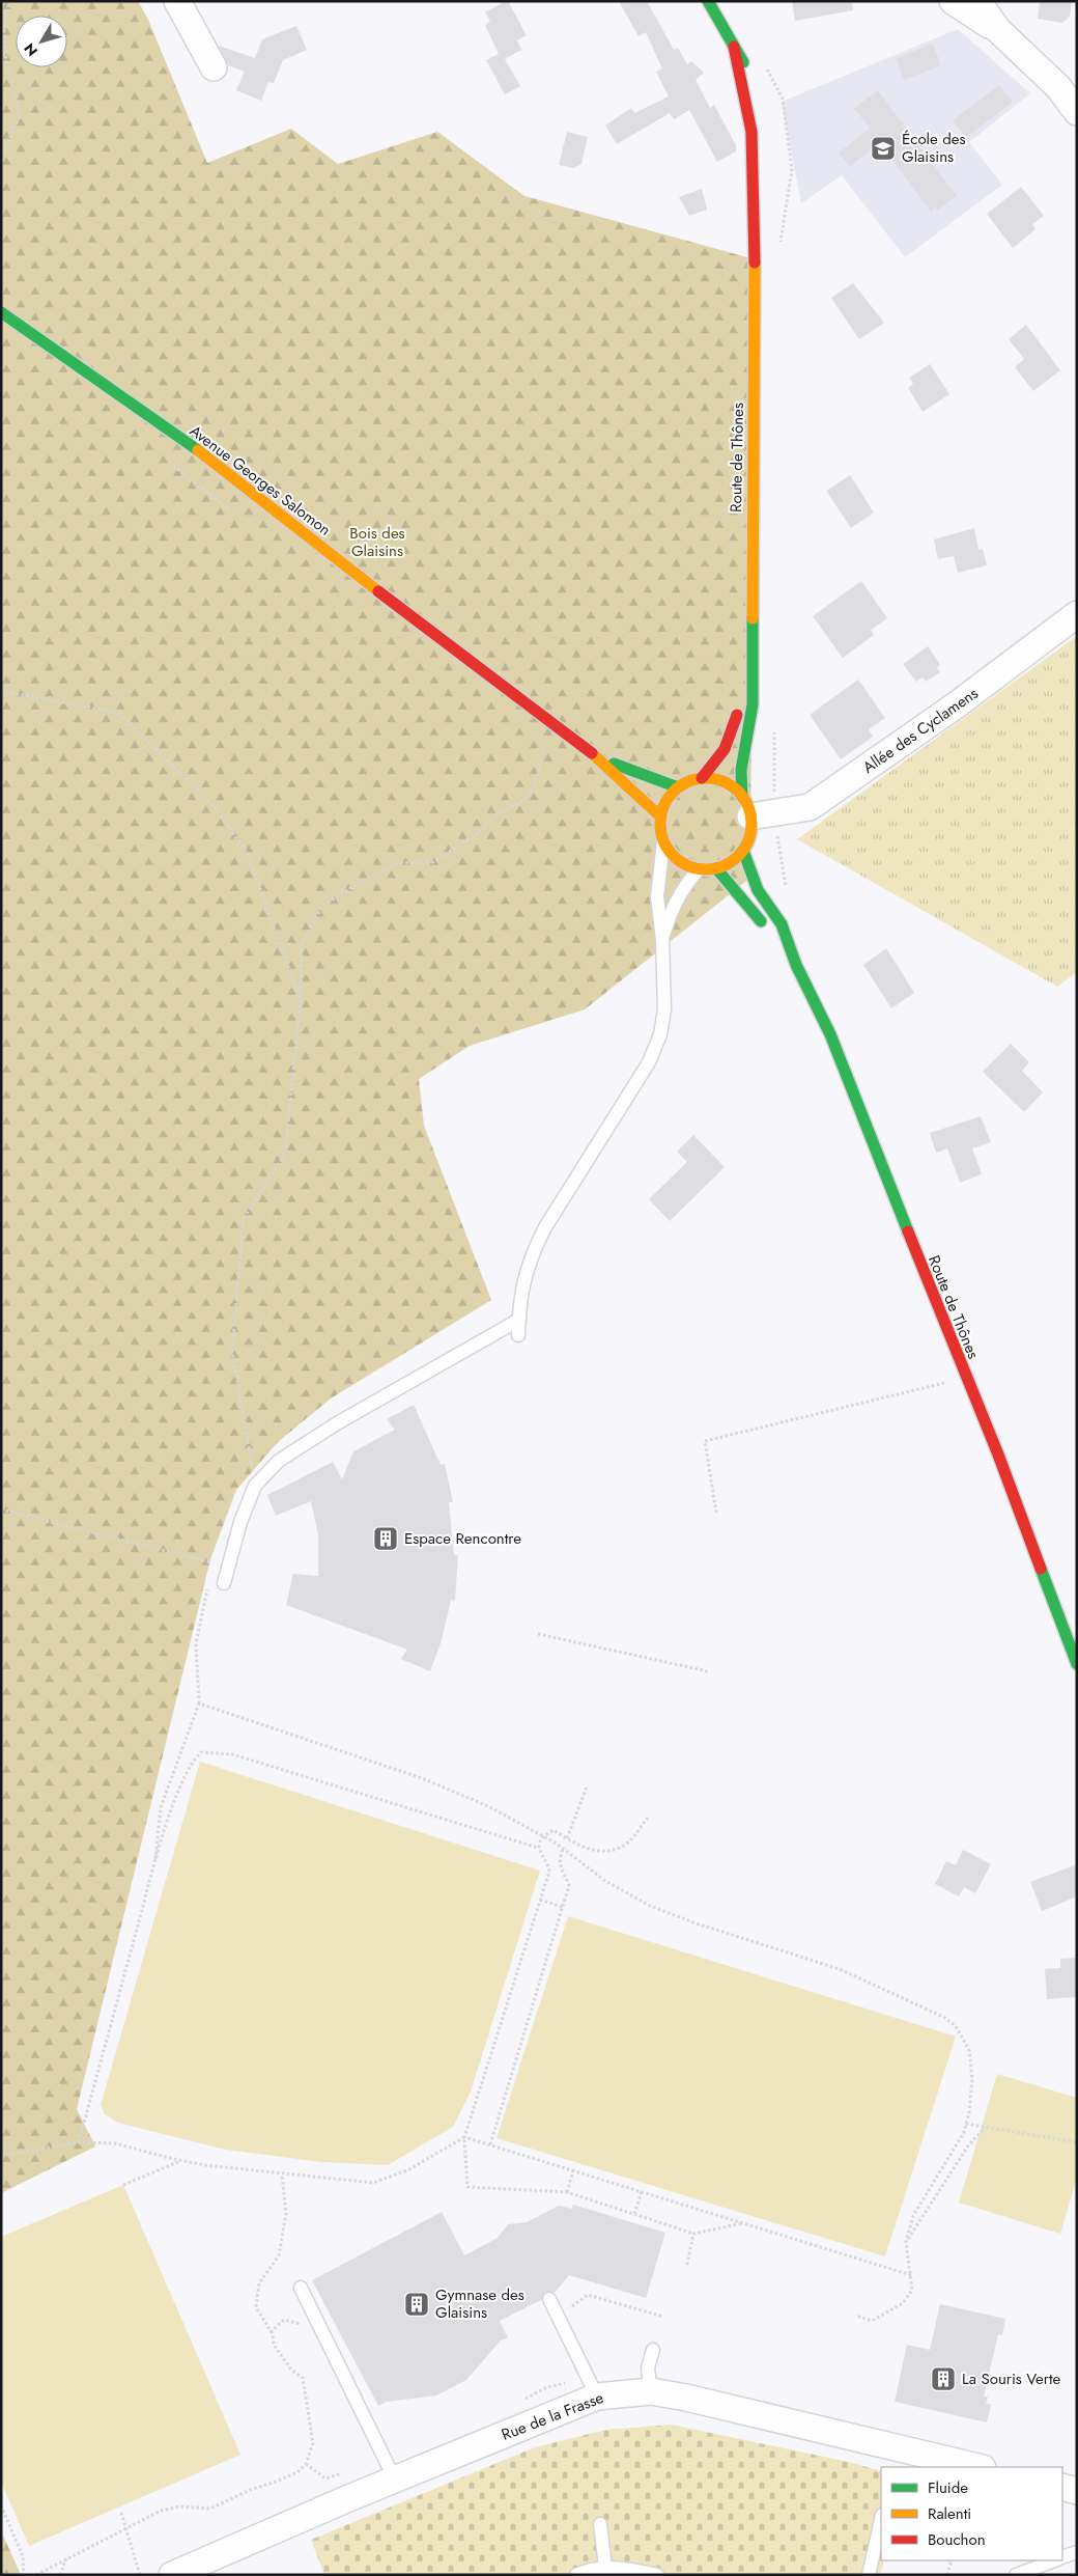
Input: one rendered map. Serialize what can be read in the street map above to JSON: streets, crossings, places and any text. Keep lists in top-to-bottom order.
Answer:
{
  "streets": {
    "main road": ["Route de Thônes", "Avenue Georges Salomon"],
    "street": ["Allée des Cyclamens", "Rue de la Frasse"]
  },
  "crossings": [
    ["Route de Thônes", "Avenue Georges Salomon"],
    ["Route de Thônes", "Allée des Cyclamens"],
    ["Avenue Georges Salomon", "Allée des Cyclamens"]
  ],
  "parks": ["Bois des Glaisins"],
  "places": {
    "school or university": ["École des Glaisins"],
    "building": ["Espace Rencontre", "Gymnase des Glaisins", "La Souris Verte"]
  },
  "legend": ["Fluide", "Ralenti", "Bouchon"],
  "north": "bottom left"
}
